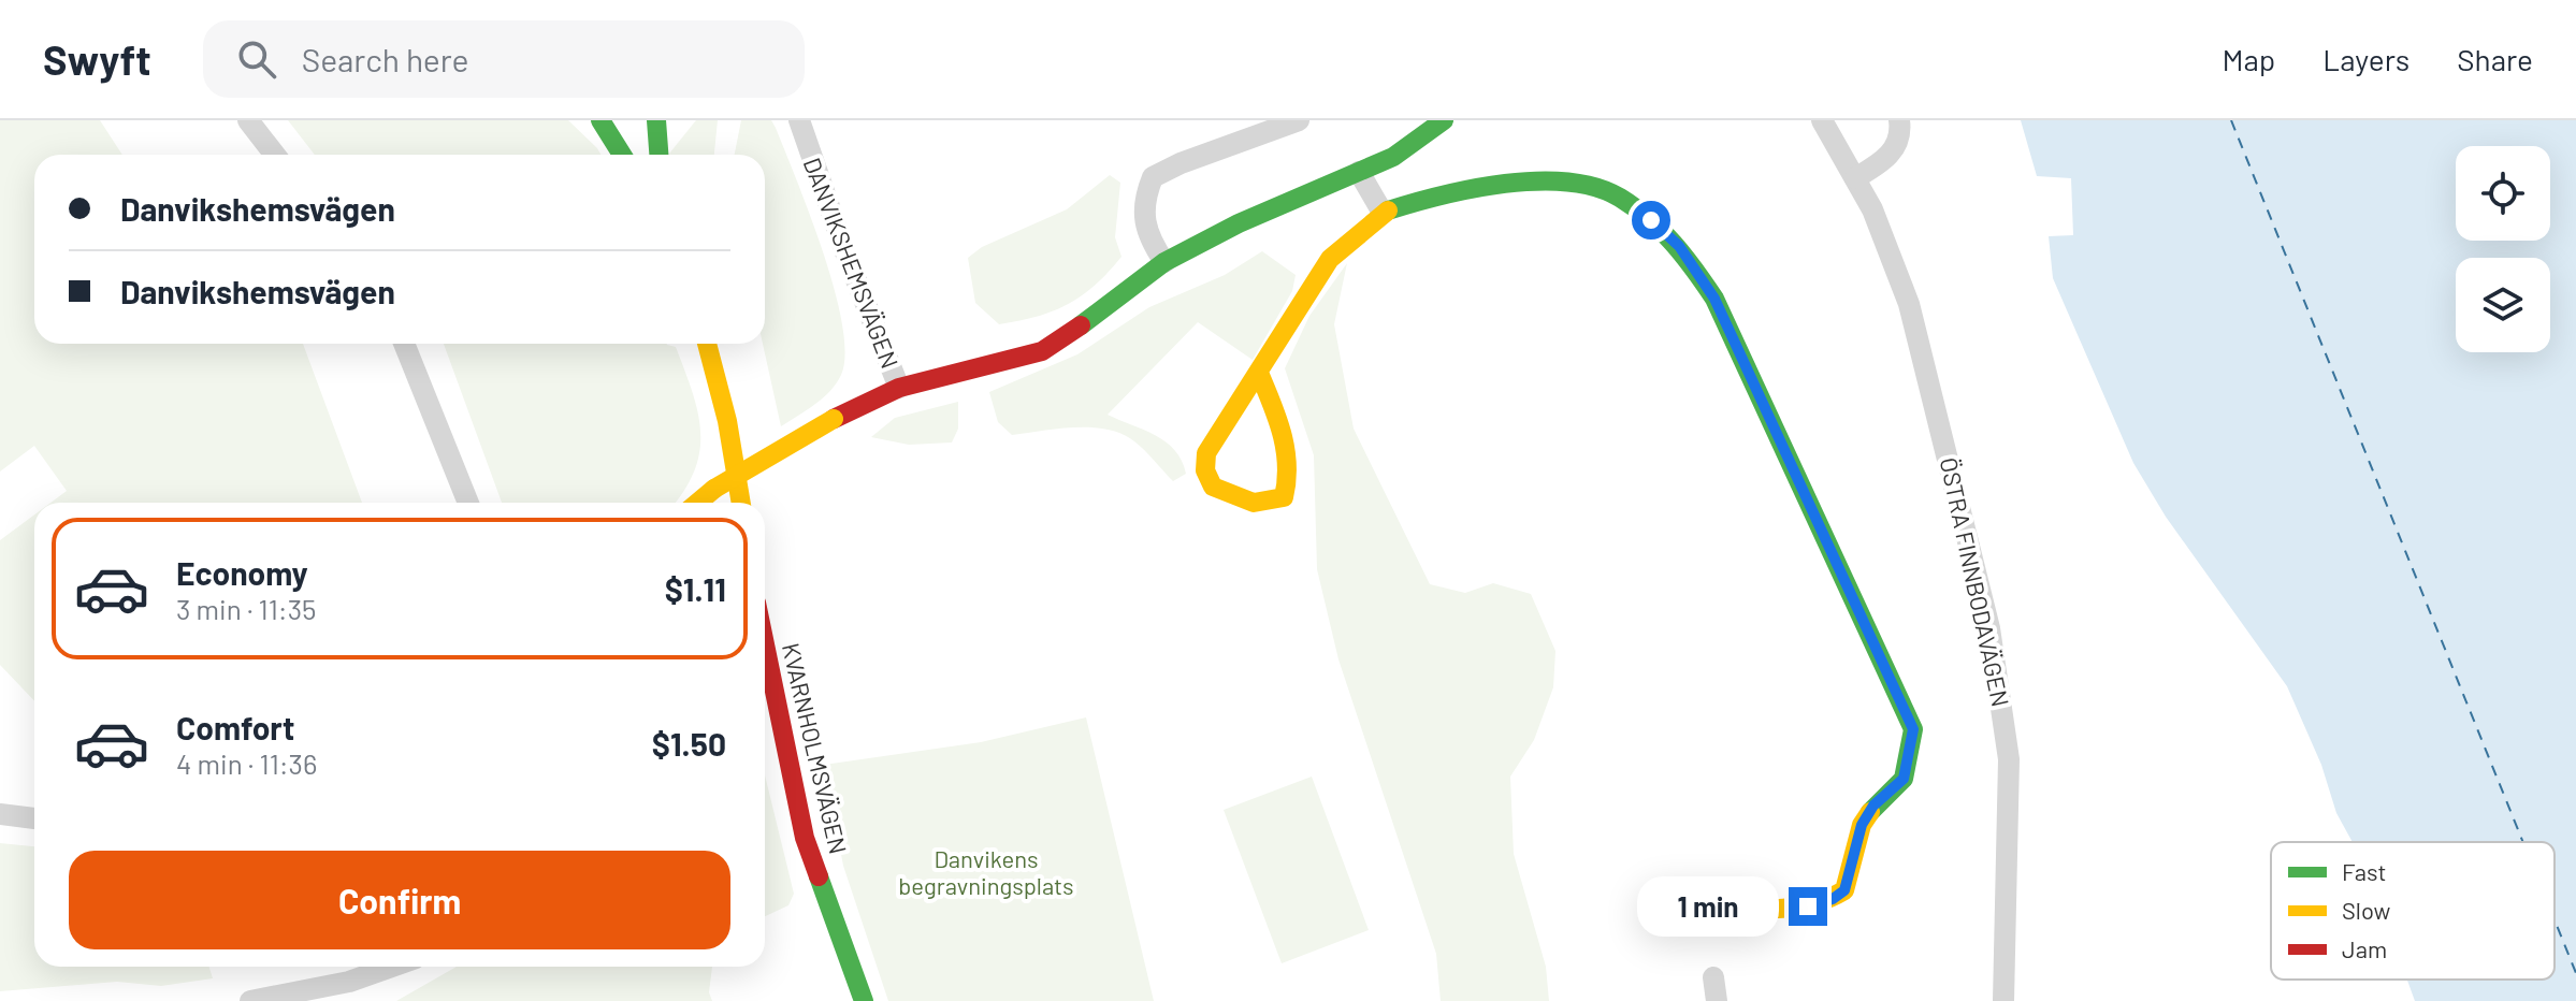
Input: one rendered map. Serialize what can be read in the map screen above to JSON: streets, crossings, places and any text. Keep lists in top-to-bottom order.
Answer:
{
  "streets": {
    "street": ["DANVIKSHEMSVÄGEN", "ÖSTRA FINNBODAVÄGEN", "KVARNHOLMSVÄGEN"]
  },
  "parks": ["Danvikens begravningsplats"],
  "legend": ["Fast", "Slow", "Jam"],
  "page": {
    "header": "Swyft",
    "search": "Search here",
    "nav": ["Map", "Layers", "Share"],
    "banner": ["Danvikshemsvägen", "Danvikshemsvägen"],
    "list": [
      {
        "name": "Economy",
        "note": "3 min · 11:35",
        "value": "$1.11"
      },
      {
        "name": "Comfort",
        "note": "4 min · 11:36",
        "value": "$1.50"
      }
    ],
    "buttons": "Confirm",
    "bubble": "1 min"
  }
}
